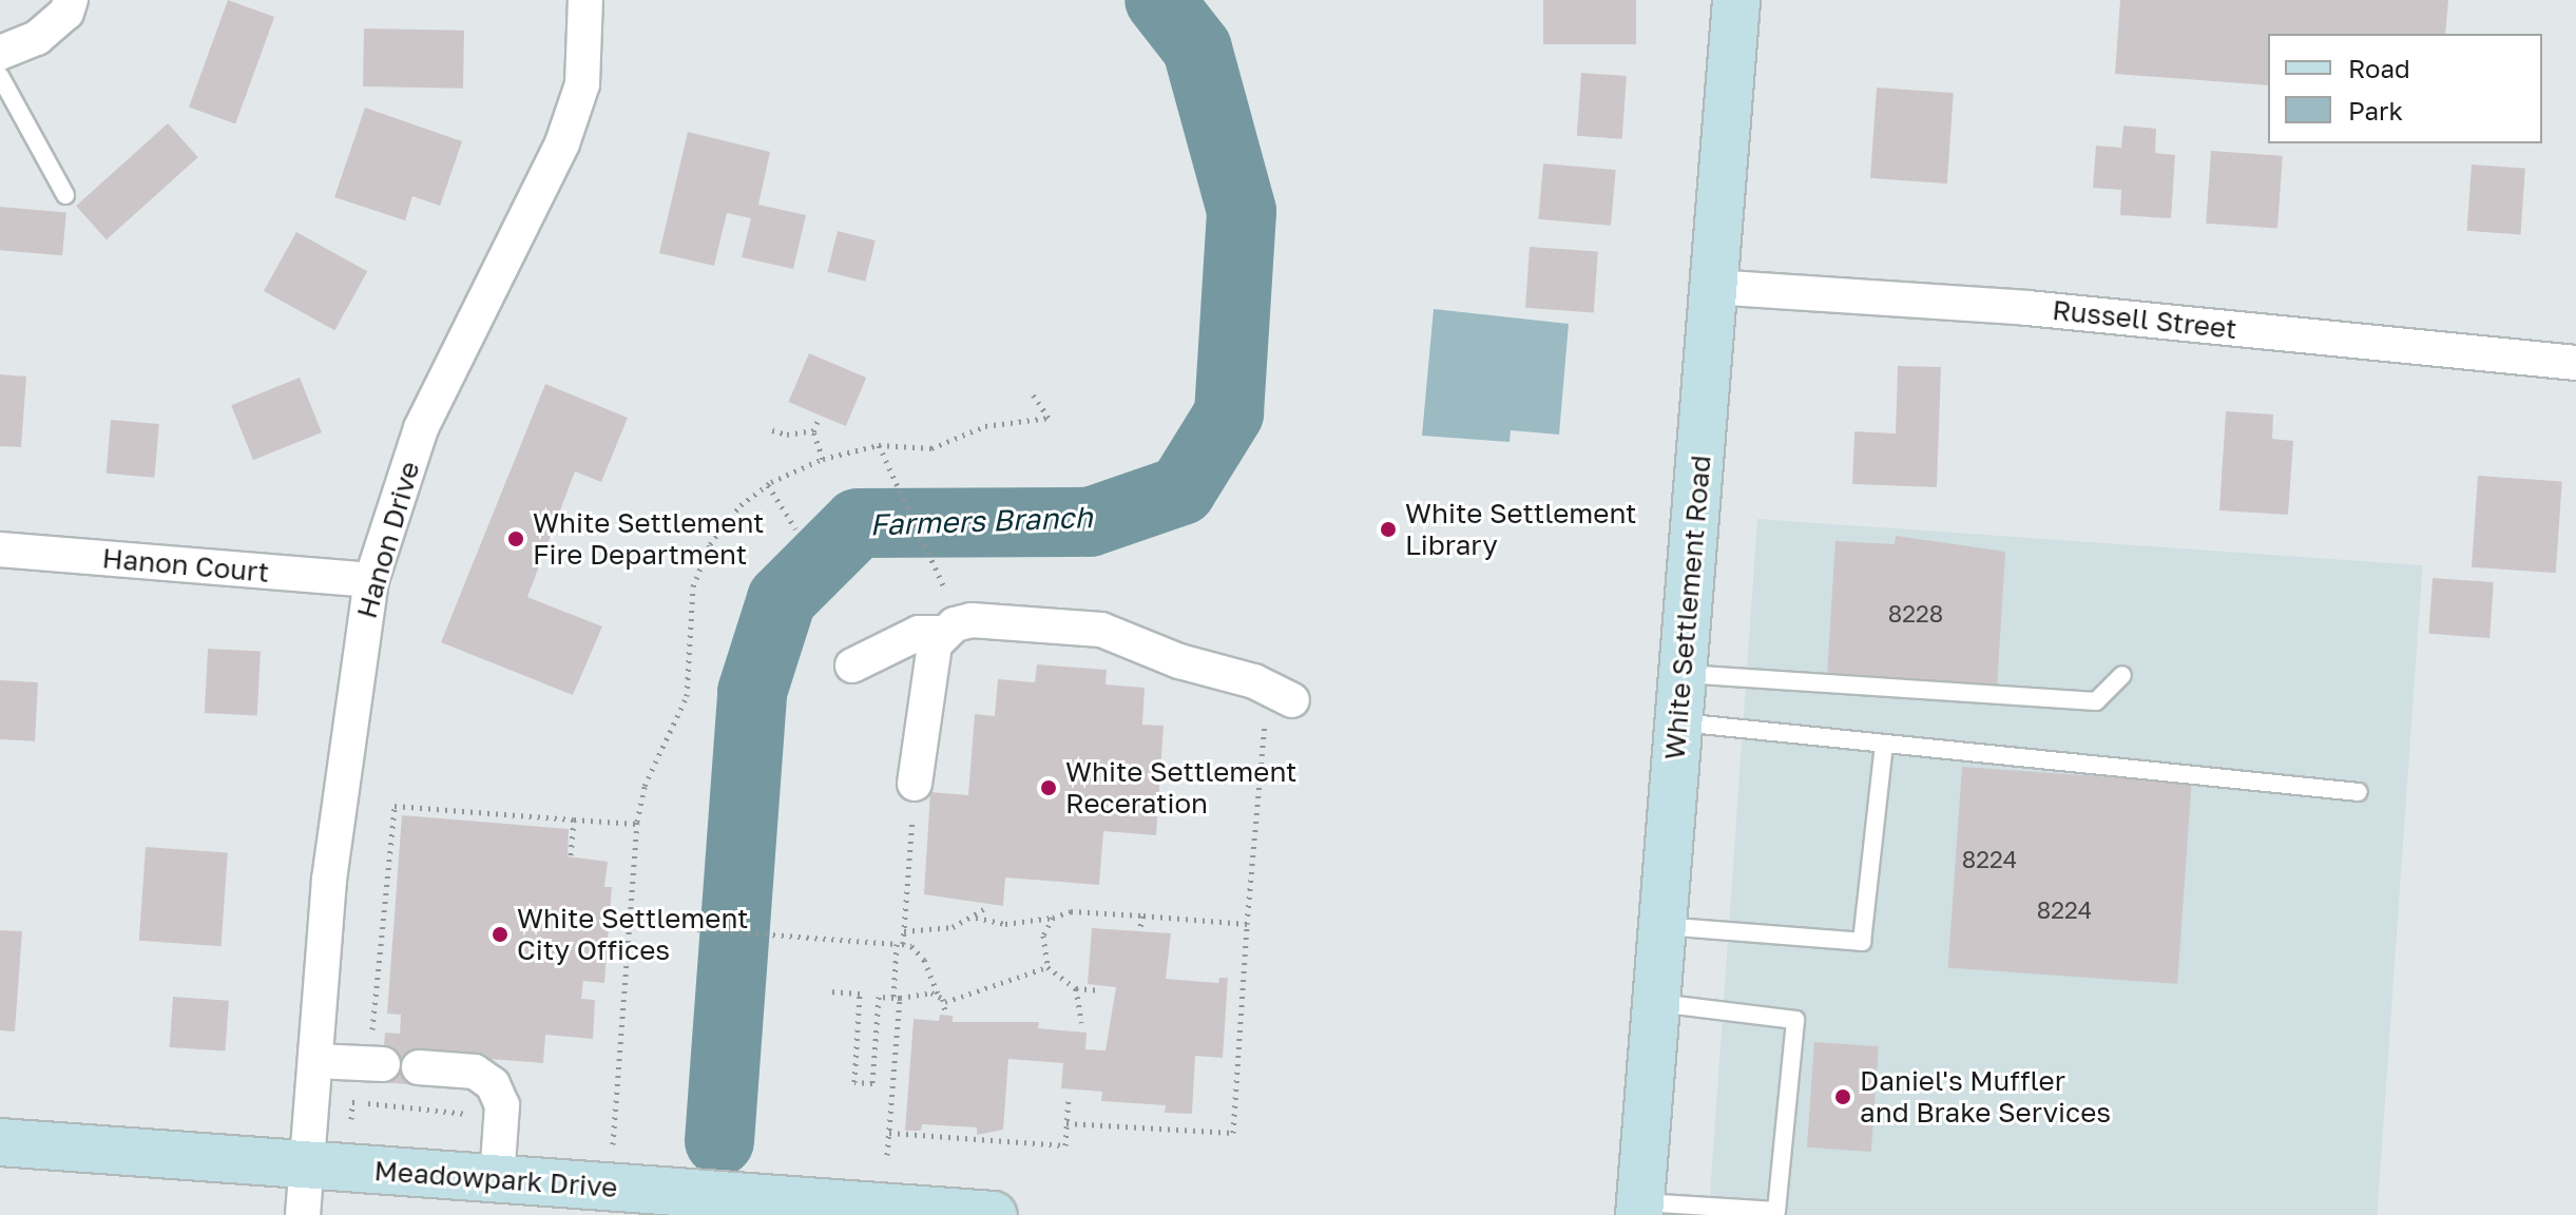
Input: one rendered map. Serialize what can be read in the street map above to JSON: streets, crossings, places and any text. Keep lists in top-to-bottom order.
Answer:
{
  "streets": {
    "main road": ["White Settlement Road", "Meadowpark Drive"],
    "street": ["Russell Street", "Hanon Drive", "Hanon Court"]
  },
  "crossings": [
    ["Russell Street", "White Settlement Road"],
    ["Hanon Drive", "Hanon Court"],
    ["Hanon Drive", "Meadowpark Drive"]
  ],
  "water": ["Farmers Branch"],
  "places": [
    "White Settlement Library",
    "White Settlement Fire Department",
    "White Settlement Receration",
    "White Settlement City Offices",
    "Daniel's Muffler and Brake Services"
  ],
  "house_numbers": ["8228", "8224", "8224"],
  "legend": ["Road", "Park"]
}
